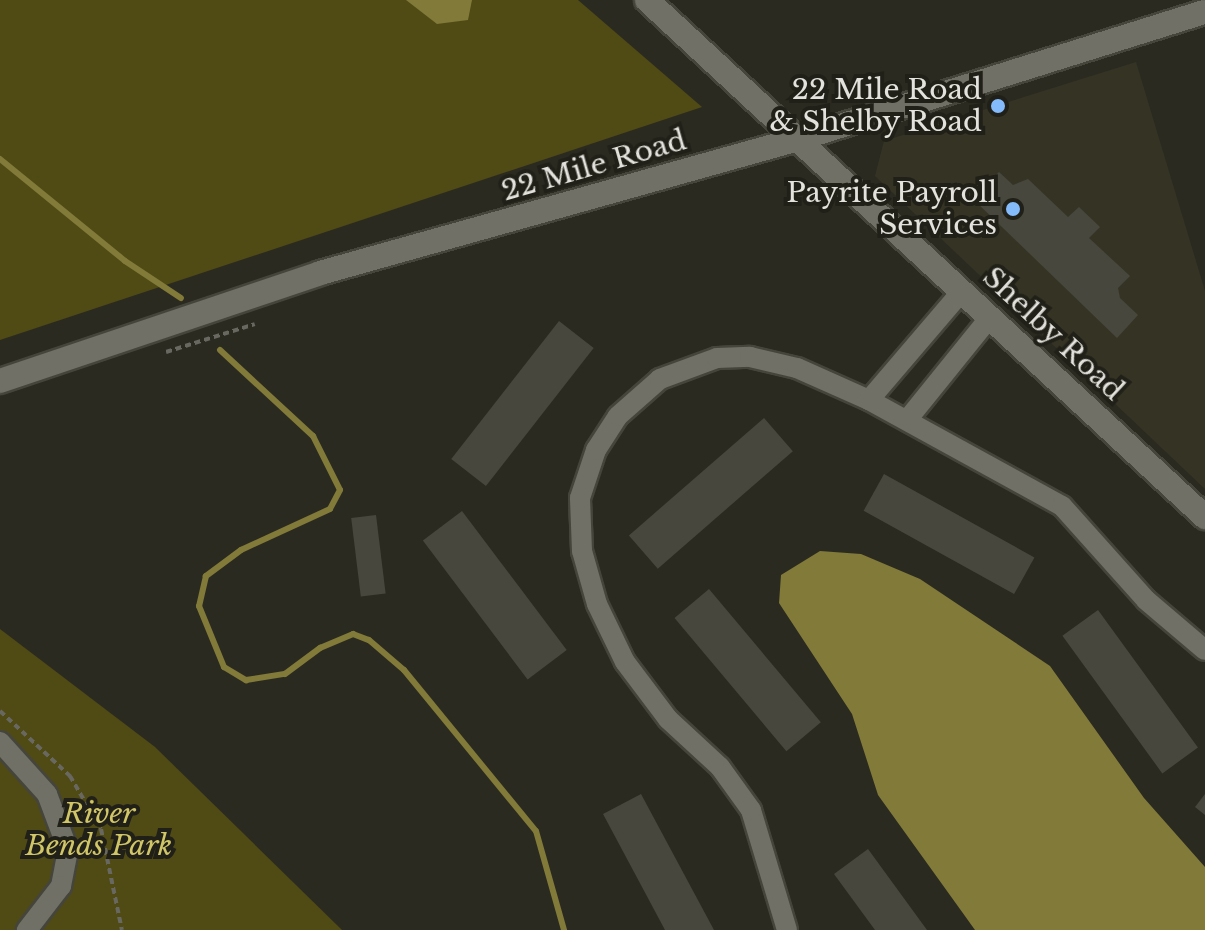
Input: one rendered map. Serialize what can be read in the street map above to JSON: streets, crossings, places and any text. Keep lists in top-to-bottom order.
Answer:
{
  "streets": {
    "street": ["22 Mile Road", "Shelby Road"]
  },
  "crossings": [
    ["22 Mile Road", "Shelby Road"]
  ],
  "parks": ["River Bends Park"],
  "places": ["22 Mile Road & Shelby Road", "Payrite Payroll Services"]
}
